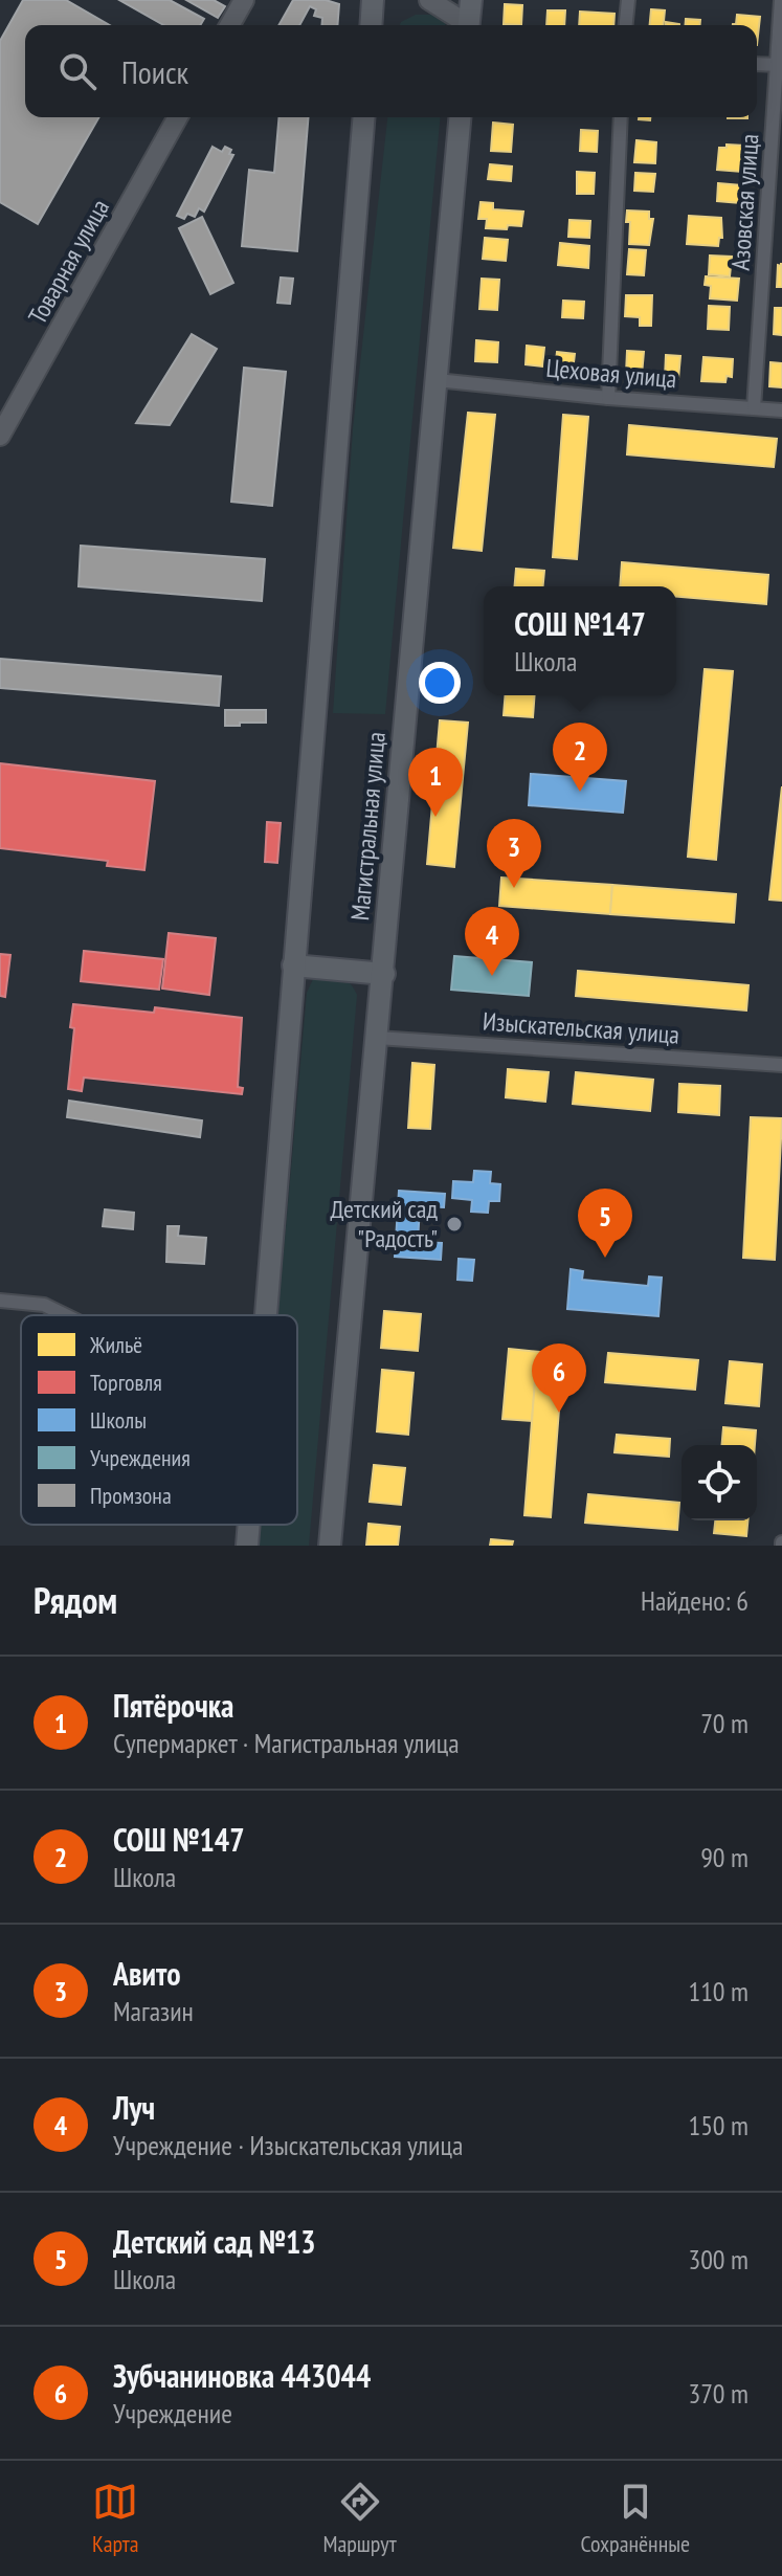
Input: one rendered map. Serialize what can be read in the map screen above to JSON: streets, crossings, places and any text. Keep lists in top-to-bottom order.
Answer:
{
  "streets": {
    "main road": ["Магистральная улица"],
    "street": [
      "Азовская улица",
      "Товарная улица",
      "Цеховая улица",
      "Изыскательская улица"
    ]
  },
  "crossings": [
    ["Азовская улица", "Цеховая улица"],
    ["Цеховая улица", "Магистральная улица"],
    ["Магистральная улица", "Изыскательская улица"]
  ],
  "places": ["Детский сад \"Радость\""],
  "legend": [
    "Жильё",
    "Торговля",
    "Школы",
    "Учреждения",
    "Промзона"
  ],
  "page": {
    "search": "Поиск",
    "popup": ["СОШ №147", "Школа"],
    "pins": [
      "2",
      "1",
      "3",
      "4",
      "5",
      "6"
    ],
    "heading": ["Рядом", "Найдено: 6"],
    "list": [
      {
        "mark": "1",
        "name": "Пятёрочка",
        "note": "Супермаркет · Магистральная улица",
        "value": "70 m"
      },
      {
        "mark": "2",
        "name": "СОШ №147",
        "note": "Школа",
        "value": "90 m"
      },
      {
        "mark": "3",
        "name": "Авито",
        "note": "Магазин",
        "value": "110 m"
      },
      {
        "mark": "4",
        "name": "Луч",
        "note": "Учреждение · Изыскательская улица",
        "value": "150 m"
      },
      {
        "mark": "5",
        "name": "Детский сад №13",
        "note": "Школа",
        "value": "300 m"
      },
      {
        "mark": "6",
        "name": "Зубчаниновка 443044",
        "note": "Учреждение",
        "value": "370 m"
      }
    ],
    "nav": ["Карта", "Маршрут", "Сохранённые"]
  }
}
